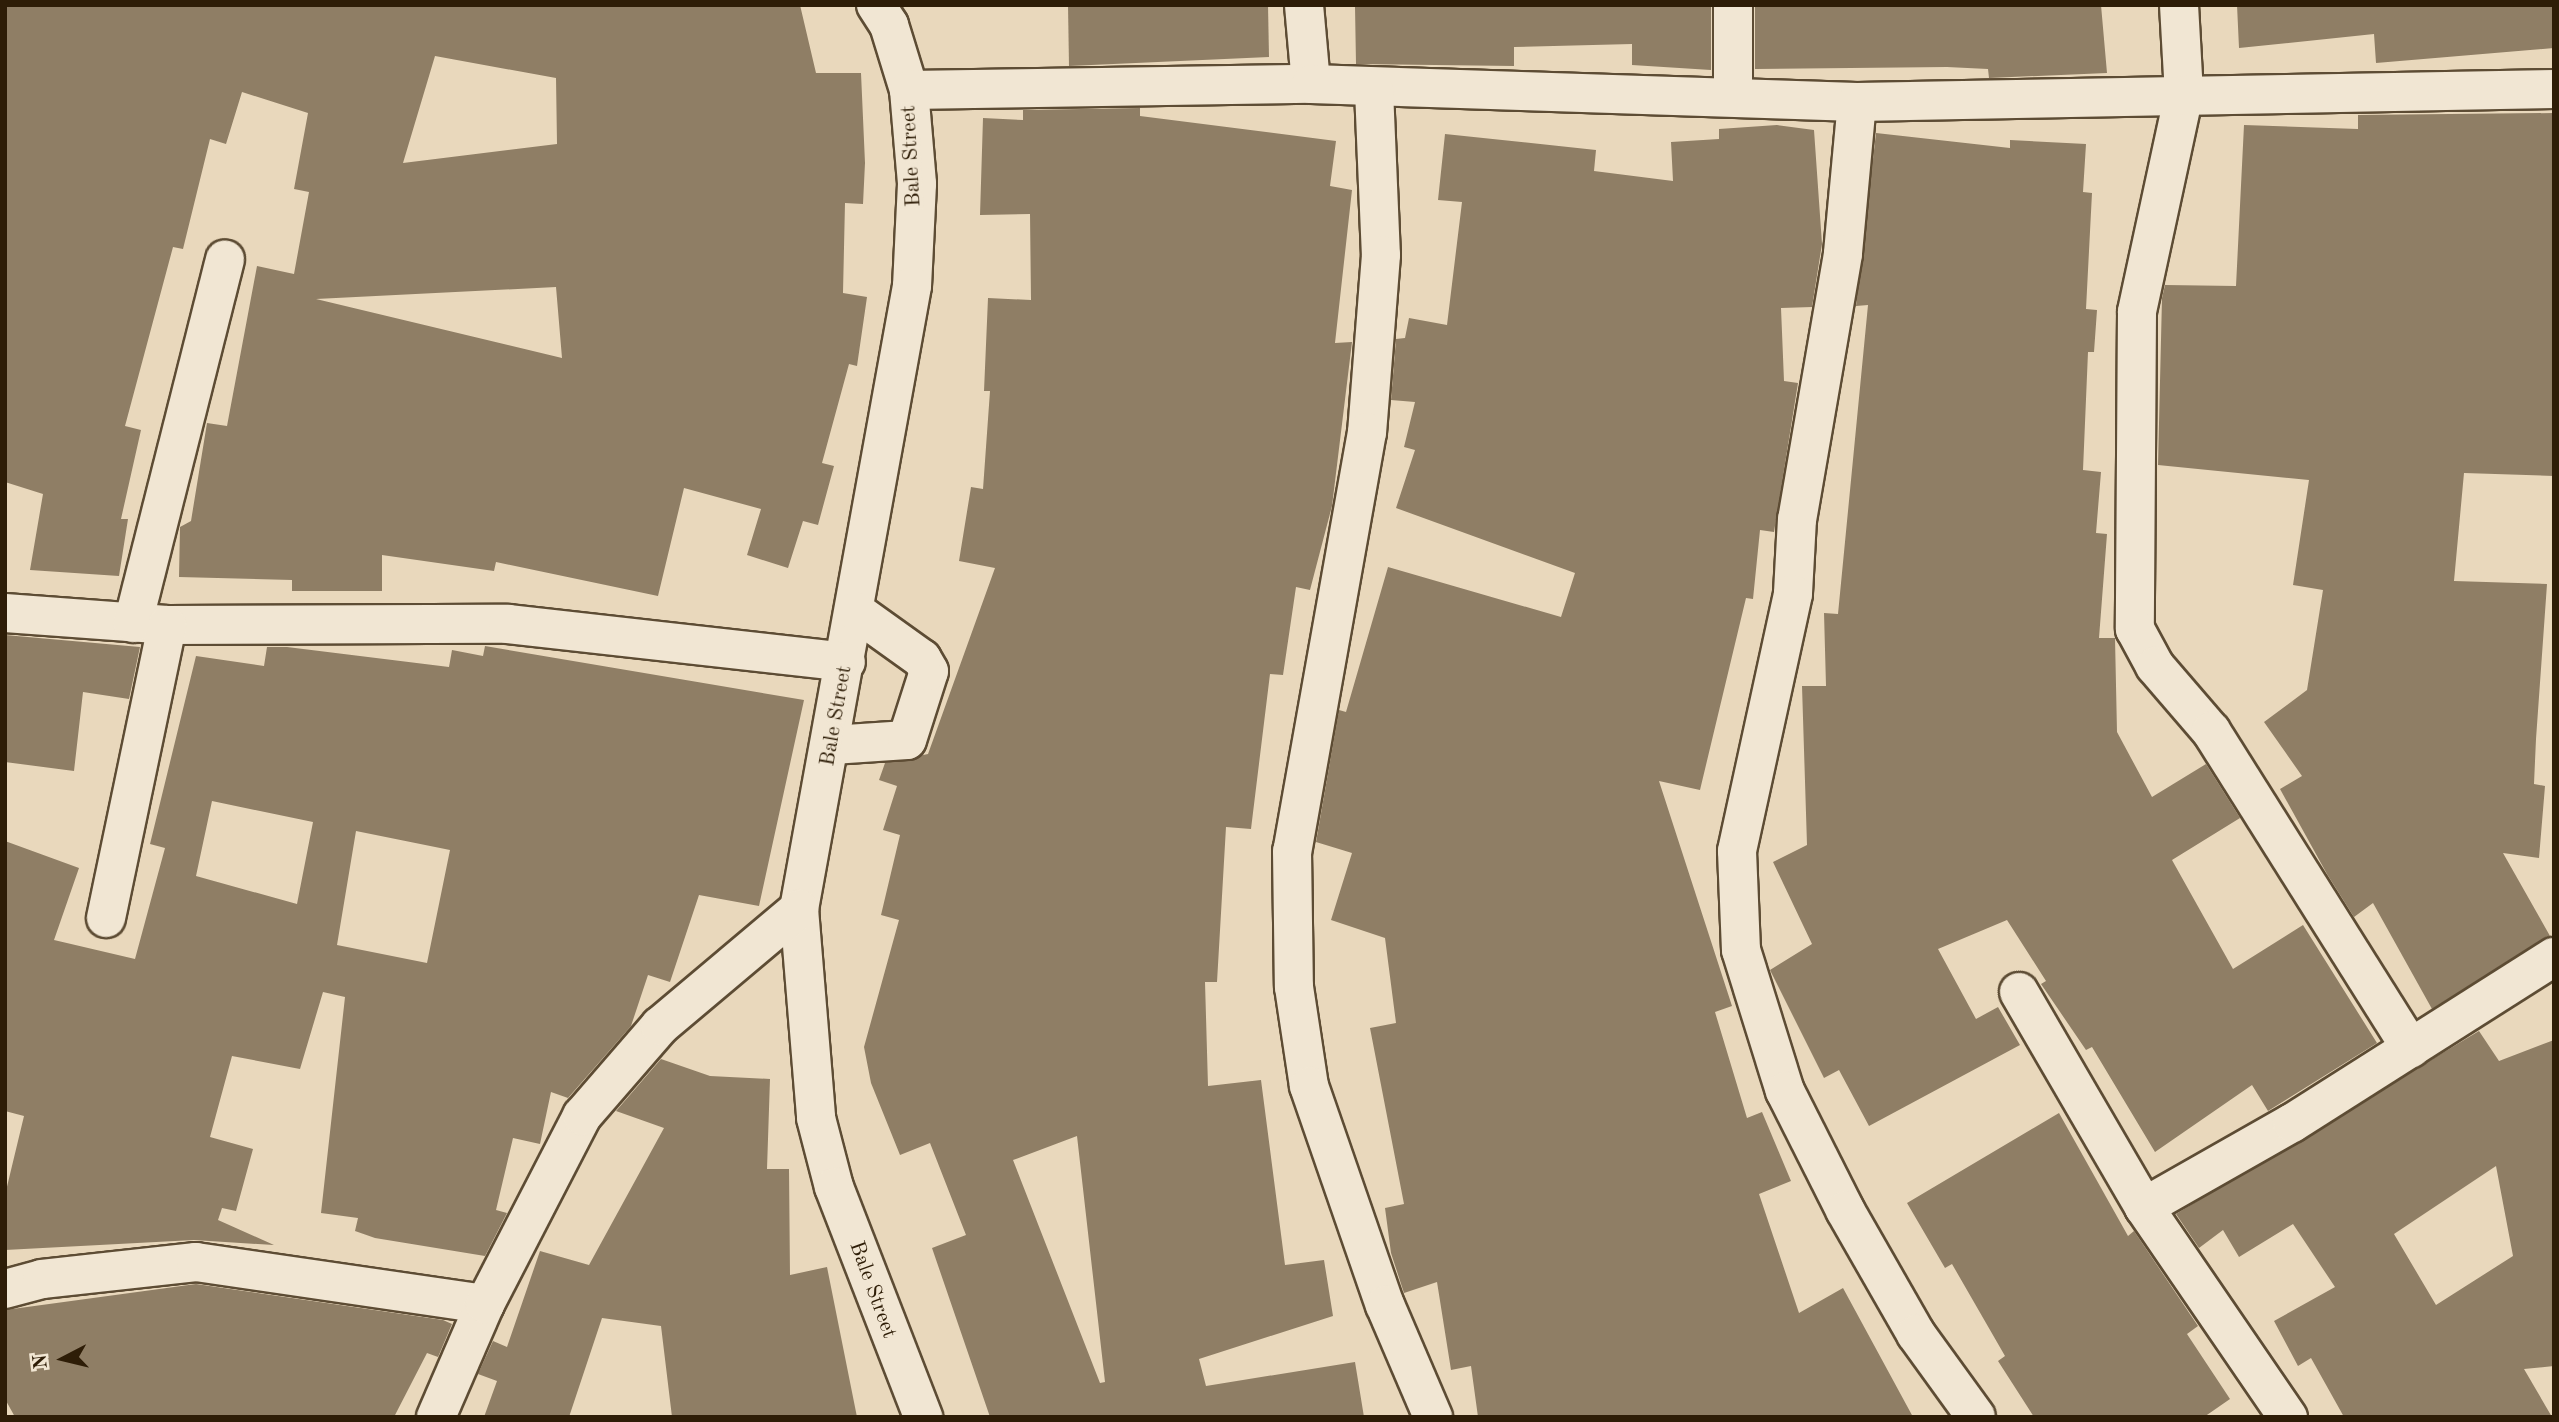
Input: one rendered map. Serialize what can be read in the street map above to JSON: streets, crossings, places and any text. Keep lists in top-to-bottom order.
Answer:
{
  "streets": {
    "street": ["Bale Street"]
  },
  "north": "left"
}
